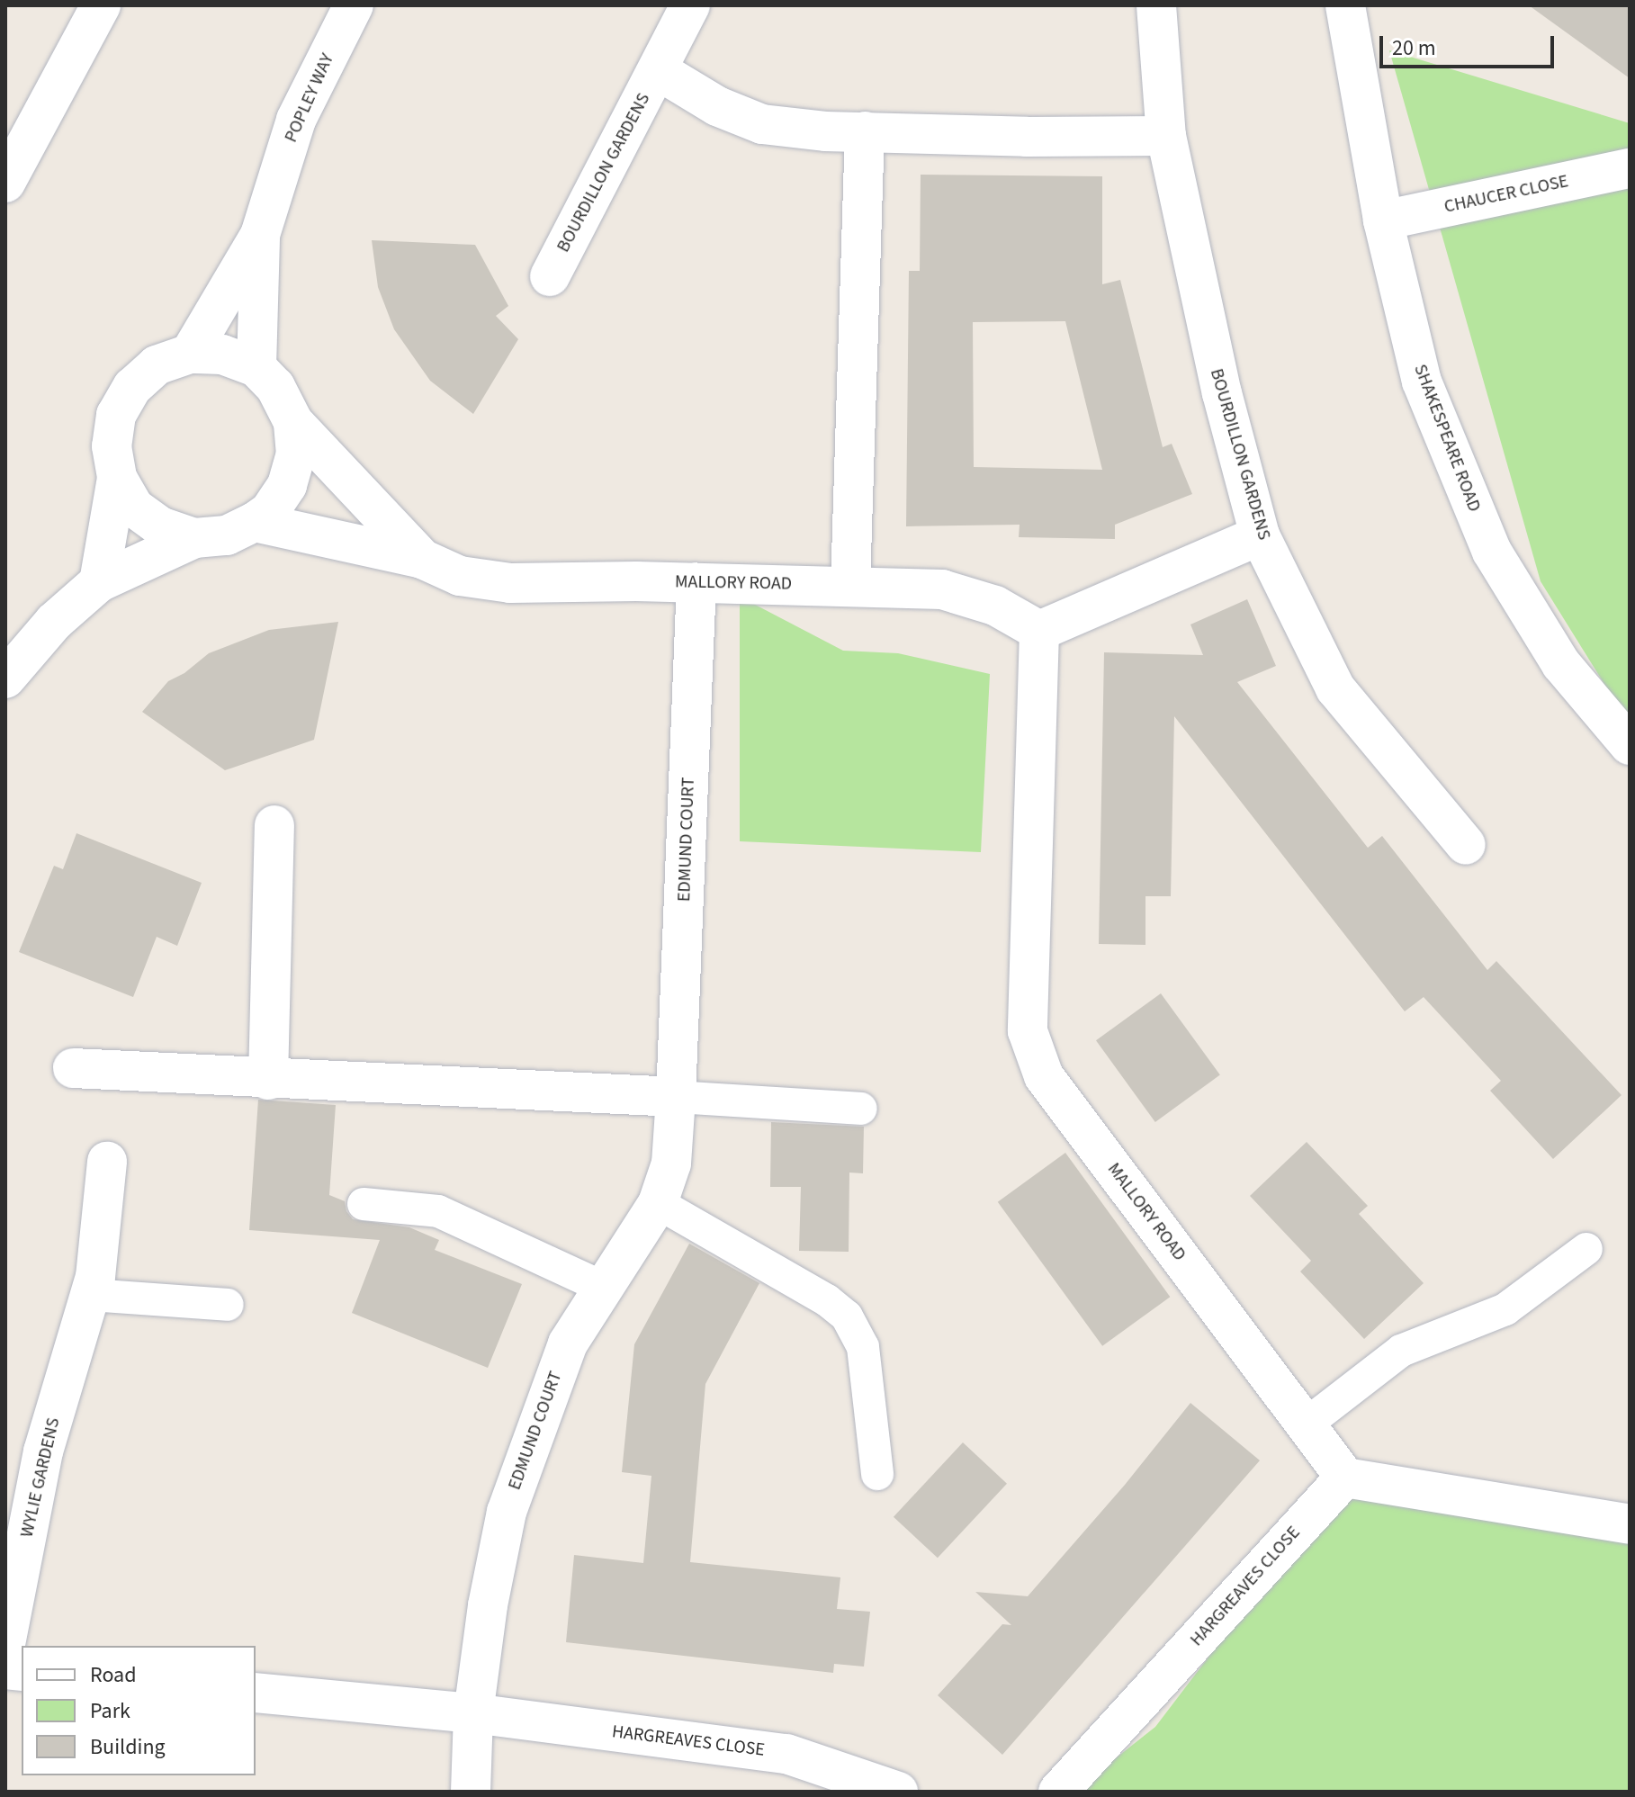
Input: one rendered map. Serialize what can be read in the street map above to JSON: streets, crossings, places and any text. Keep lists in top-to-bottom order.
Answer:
{
  "streets": {
    "street": [
      "POPLEY WAY",
      "BOURDILLON GARDENS",
      "CHAUCER CLOSE",
      "SHAKESPEARE ROAD",
      "MALLORY ROAD",
      "EDMUND COURT",
      "WYLIE GARDENS",
      "HARGREAVES CLOSE"
    ]
  },
  "crossings": [
    ["POPLEY WAY", "MALLORY ROAD"],
    ["CHAUCER CLOSE", "SHAKESPEARE ROAD"],
    ["MALLORY ROAD", "EDMUND COURT"],
    ["MALLORY ROAD", "HARGREAVES CLOSE"],
    ["EDMUND COURT", "HARGREAVES CLOSE"]
  ],
  "legend": ["Road", "Park", "Building"],
  "scale_bar": "20 m"
}
